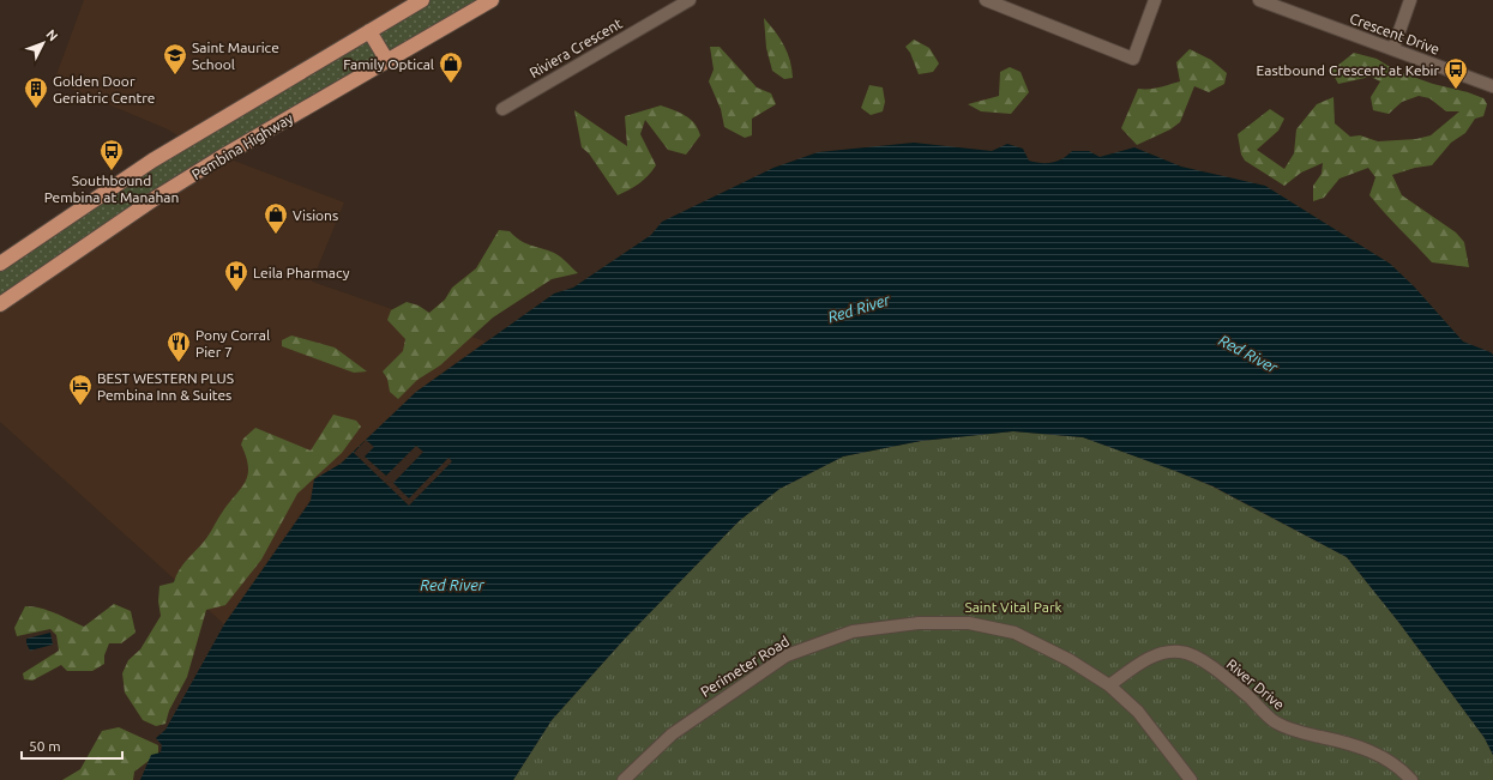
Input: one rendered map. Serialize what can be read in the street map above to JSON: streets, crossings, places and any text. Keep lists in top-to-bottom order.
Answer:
{
  "streets": {
    "main road": ["Pembina Highway"],
    "street": [
      "Crescent Drive",
      "Riviera Crescent",
      "Perimeter Road",
      "River Drive"
    ]
  },
  "crossings": [
    ["Perimeter Road", "River Drive"]
  ],
  "water": ["Red River"],
  "parks": ["Saint Vital Park"],
  "places": {
    "school or university": ["Saint Maurice School"],
    "shop": ["Family Optical", "Visions"],
    "bus stop": ["Eastbound Crescent at Kebir", "Southbound Pembina at Manahan"],
    "building": ["Golden Door Geriatric Centre"],
    "hospital": ["Leila Pharmacy"],
    "restaurant": ["Pony Corral Pier 7"],
    "hotel": ["BEST WESTERN PLUS Pembina Inn & Suites"]
  },
  "scale_bar": "50 m",
  "north": "top right"
}
